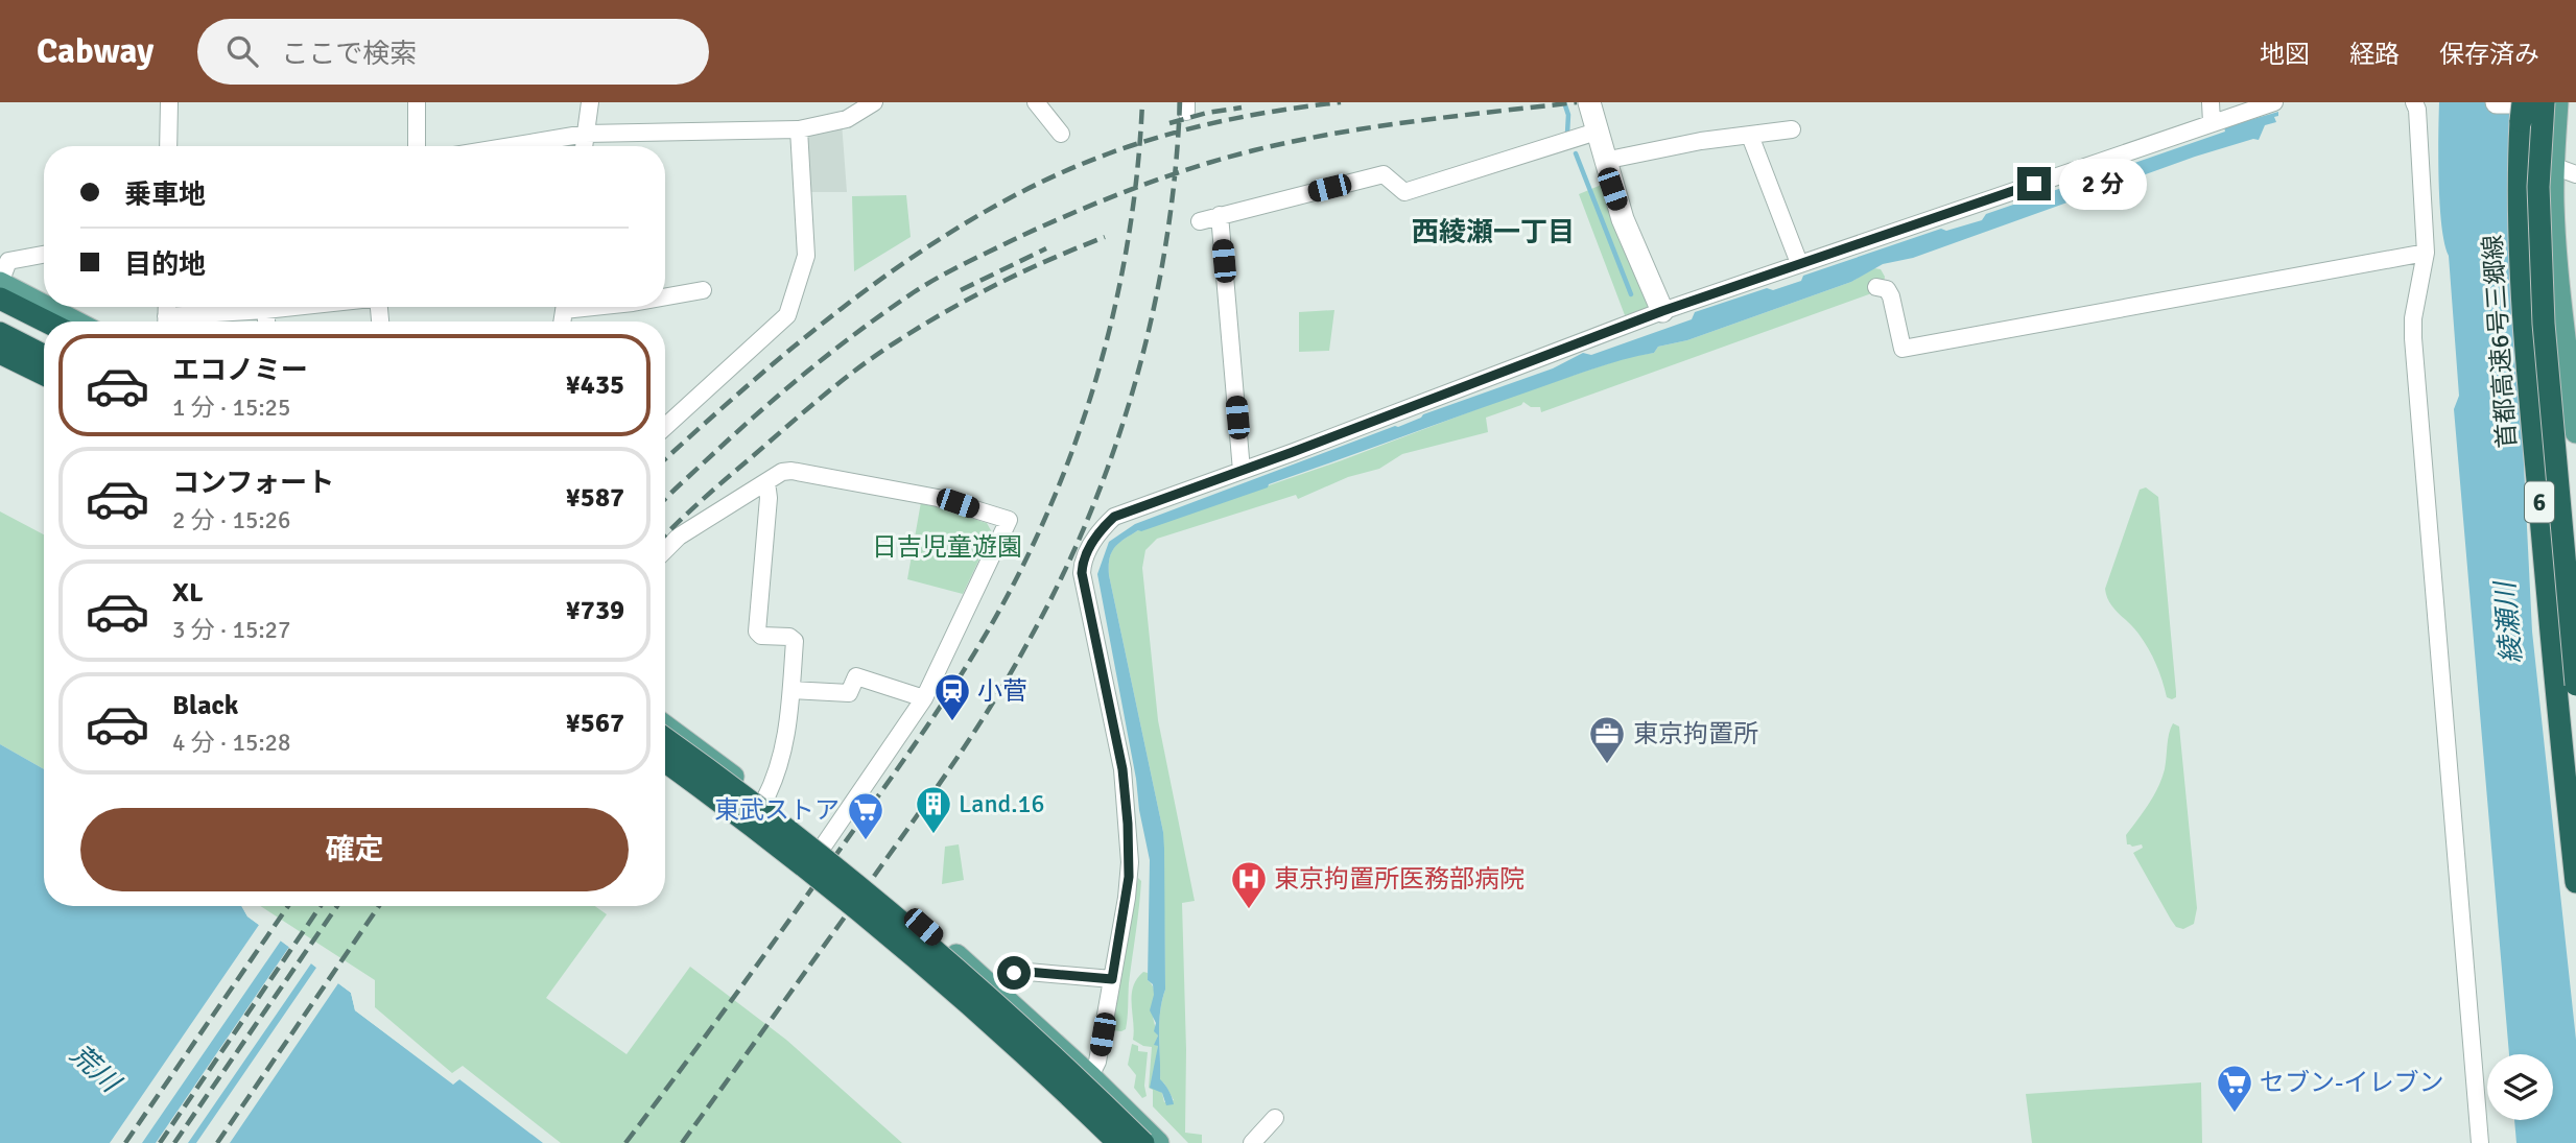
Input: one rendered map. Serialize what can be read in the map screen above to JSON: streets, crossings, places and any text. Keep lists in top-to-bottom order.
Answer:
{
  "streets": {
    "highway": ["首都高速6号三郷線", "6"]
  },
  "districts": ["西綾瀬一丁目"],
  "water": ["綾瀬川", "荒川"],
  "parks": ["日吉児童遊園"],
  "places": {
    "station": ["小菅"],
    "office": ["東京拘置所"],
    "building": ["Land.16"],
    "supermarket": ["東武ストア", "セブン-イレブン"],
    "hospital": ["東京拘置所医務部病院"]
  },
  "page": {
    "header": "Cabway",
    "search": "ここで検索",
    "nav": ["地図", "経路", "保存済み"],
    "banner": ["乗車地", "目的地"],
    "bubble": "2 分",
    "list": [
      {
        "name": "エコノミー",
        "note": "1 分 · 15:25",
        "value": "¥435"
      },
      {
        "name": "コンフォート",
        "note": "2 分 · 15:26",
        "value": "¥587"
      },
      {
        "name": "XL",
        "note": "3 分 · 15:27",
        "value": "¥739"
      },
      {
        "name": "Black",
        "note": "4 分 · 15:28",
        "value": "¥567"
      }
    ],
    "buttons": "確定"
  }
}
